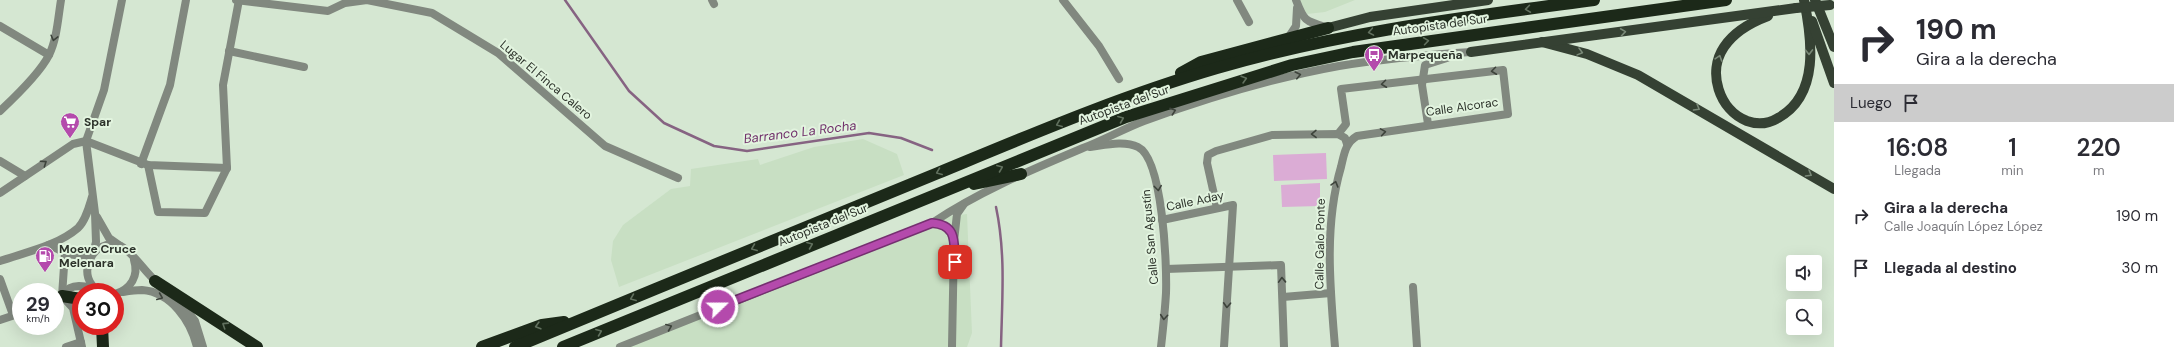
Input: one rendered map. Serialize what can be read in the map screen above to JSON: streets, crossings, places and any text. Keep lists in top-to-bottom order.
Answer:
{
  "streets": {
    "highway": ["Autopista del Sur"],
    "street": [
      "Lugar El Finca Calero",
      "Calle Alcorac",
      "Calle Aday",
      "Calle San Agustín",
      "Calle Galo Ponte"
    ]
  },
  "crossings": [
    ["Calle Alcorac", "Calle Galo Ponte"],
    ["Calle Aday", "Calle San Agustín"]
  ],
  "one_way": ["Calle Galo Ponte"],
  "water": ["Barranco La Rocha"],
  "places": {
    "bus stop": ["Marpequeña"],
    "supermarket": ["Spar"],
    "fuel station": ["Moeve Cruce Melenara"]
  },
  "page": {
    "turn": ["190 m", "Gira a la derecha"],
    "then": "Luego",
    "eta": [
      "16:08",
      "Llegada",
      "1",
      "min",
      "220",
      "m"
    ],
    "list": [
      {
        "name": "Gira a la derecha",
        "note": "Calle Joaquín López López",
        "value": "190 m"
      },
      {
        "name": "Llegada al destino",
        "value": "30 m"
      }
    ],
    "speed": "29 km/h",
    "limit": "30"
  }
}
